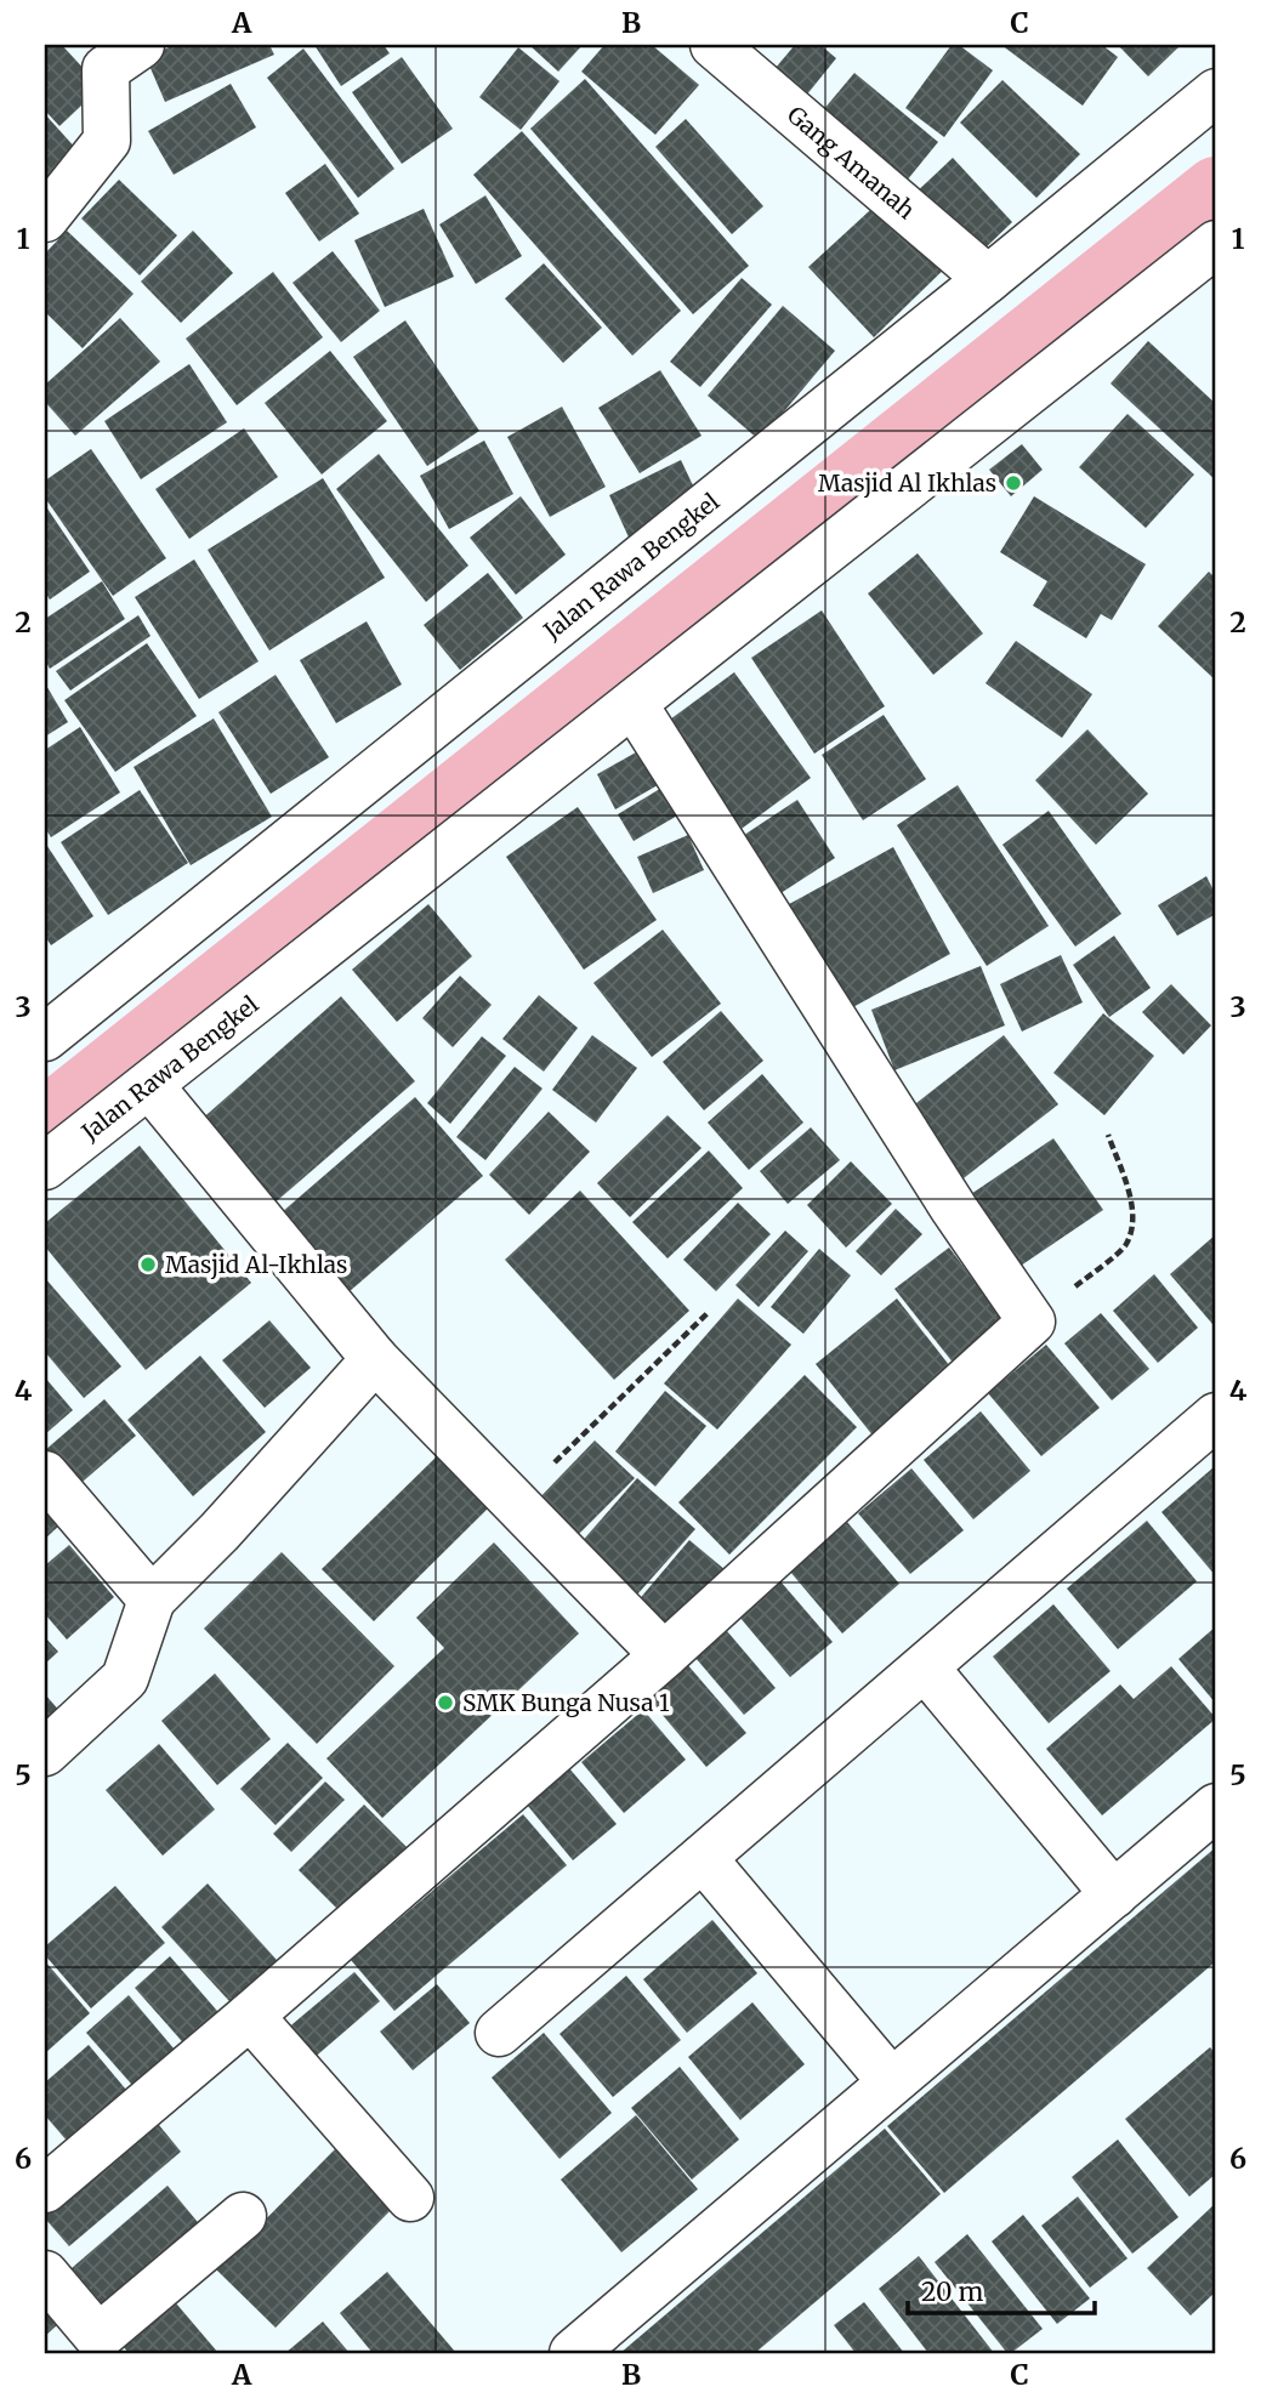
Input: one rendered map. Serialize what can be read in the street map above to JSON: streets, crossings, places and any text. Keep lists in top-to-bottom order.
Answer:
{
  "streets": {
    "street": ["Gang Amanah", "Jalan Rawa Bengkel"]
  },
  "crossings": [
    ["Gang Amanah", "Jalan Rawa Bengkel"]
  ],
  "places": ["Masjid Al Ikhlas", "Masjid Al-Ikhlas", "SMK Bunga Nusa 1"],
  "scale_bar": "20 m",
  "grid": {
    "columns": ["A", "B", "C"],
    "rows": [
      "1",
      "2",
      "3",
      "4",
      "5",
      "6"
    ]
  }
}
